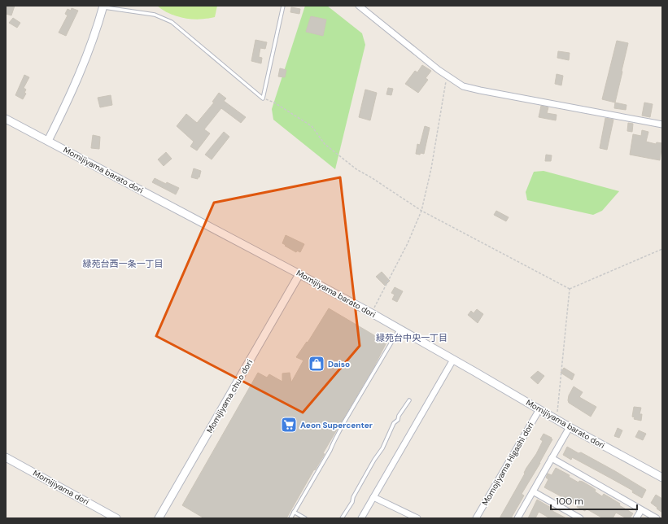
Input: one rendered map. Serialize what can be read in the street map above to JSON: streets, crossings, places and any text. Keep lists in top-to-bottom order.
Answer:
{
  "streets": {
    "street": [
      "Momijiyama barato dori",
      "Momijiyama chuo dori",
      "Momojiyama Higashi dori",
      "Momijiyama dori"
    ]
  },
  "crossings": [
    ["Momijiyama barato dori", "Momijiyama chuo dori"],
    ["Momijiyama barato dori", "Momojiyama Higashi dori"]
  ],
  "districts": ["緑苑台西一条一丁目", "緑苑台中央一丁目"],
  "places": {
    "shop": ["Daiso"],
    "supermarket": ["Aeon Supercenter"]
  },
  "scale_bar": "100 m"
}
